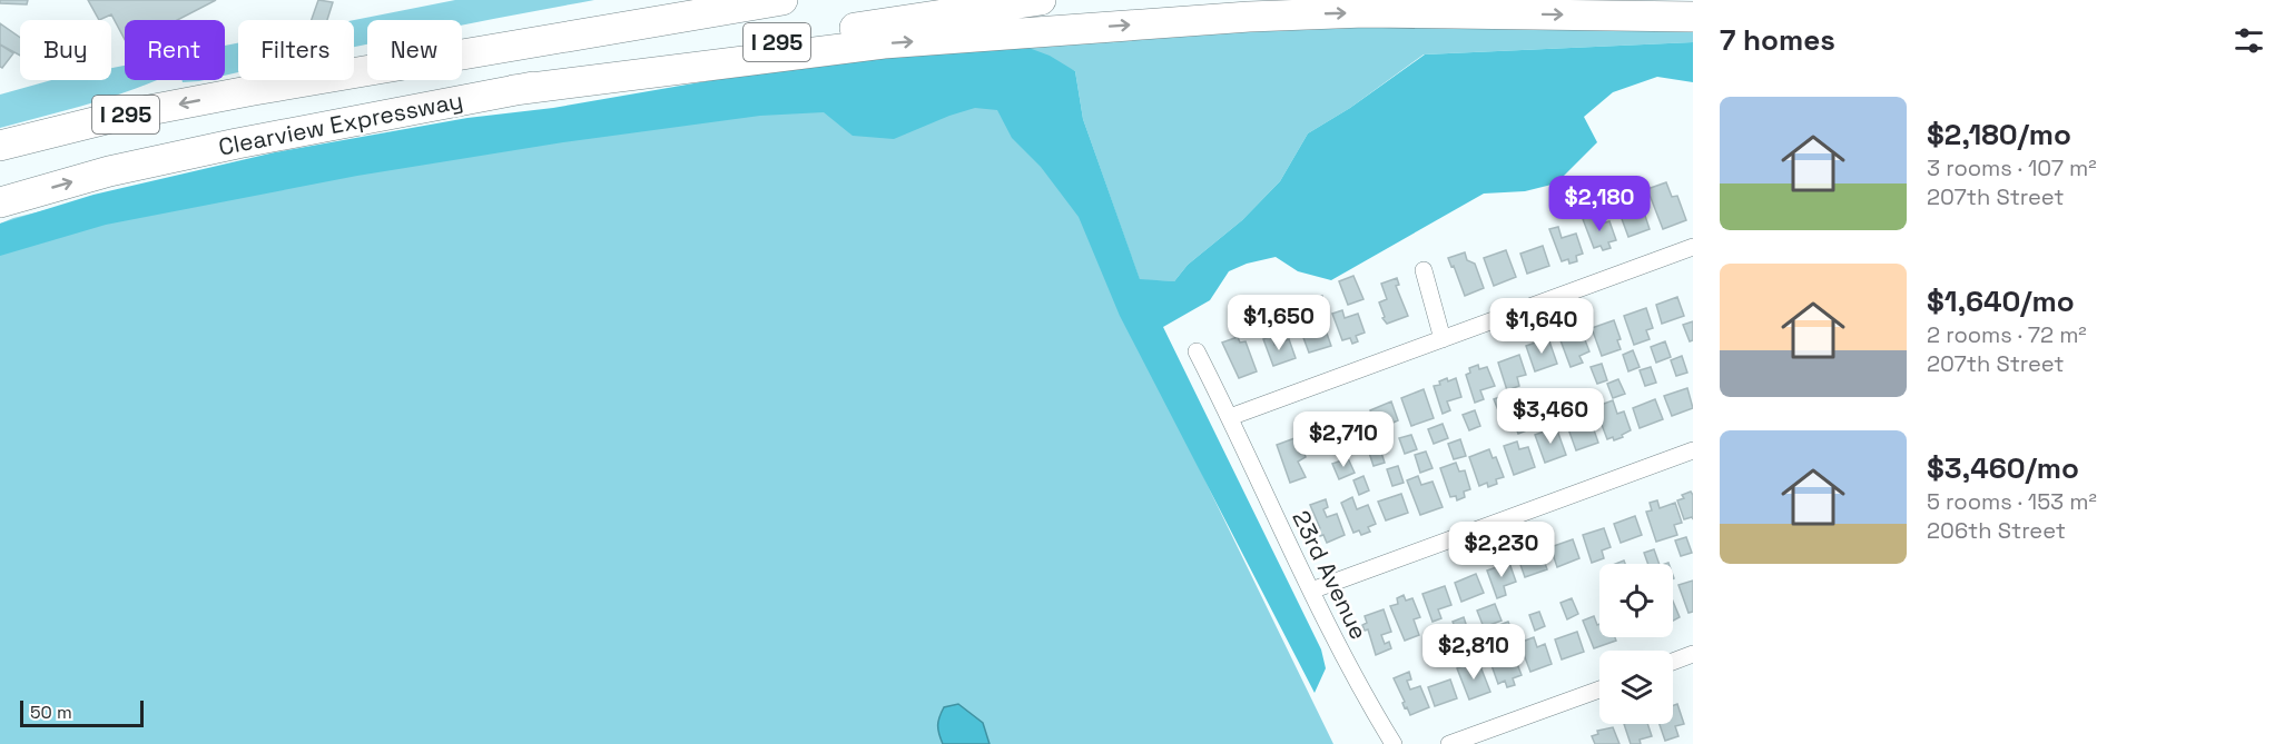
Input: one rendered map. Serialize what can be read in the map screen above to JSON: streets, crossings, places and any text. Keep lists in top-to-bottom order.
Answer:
{
  "streets": {
    "highway": ["I 295", "Clearview Expressway"],
    "street": ["23rd Avenue"]
  },
  "scale_bar": "50 m",
  "page": {
    "heading": "7 homes",
    "chip": [
      "Buy",
      "Rent",
      "Filters",
      "New"
    ],
    "list": [
      {
        "name": "$2,180/mo",
        "note": "3 rooms · 107 m² · 207th Street"
      },
      {
        "name": "$1,640/mo",
        "note": "2 rooms · 72 m² · 207th Street"
      },
      {
        "name": "$3,460/mo",
        "note": "5 rooms · 153 m² · 206th Street"
      }
    ],
    "price": [
      "$2,180",
      "$1,650",
      "$1,640",
      "$3,460",
      "$2,710",
      "$2,230",
      "$2,810"
    ],
    "scale": "50 m"
  }
}
